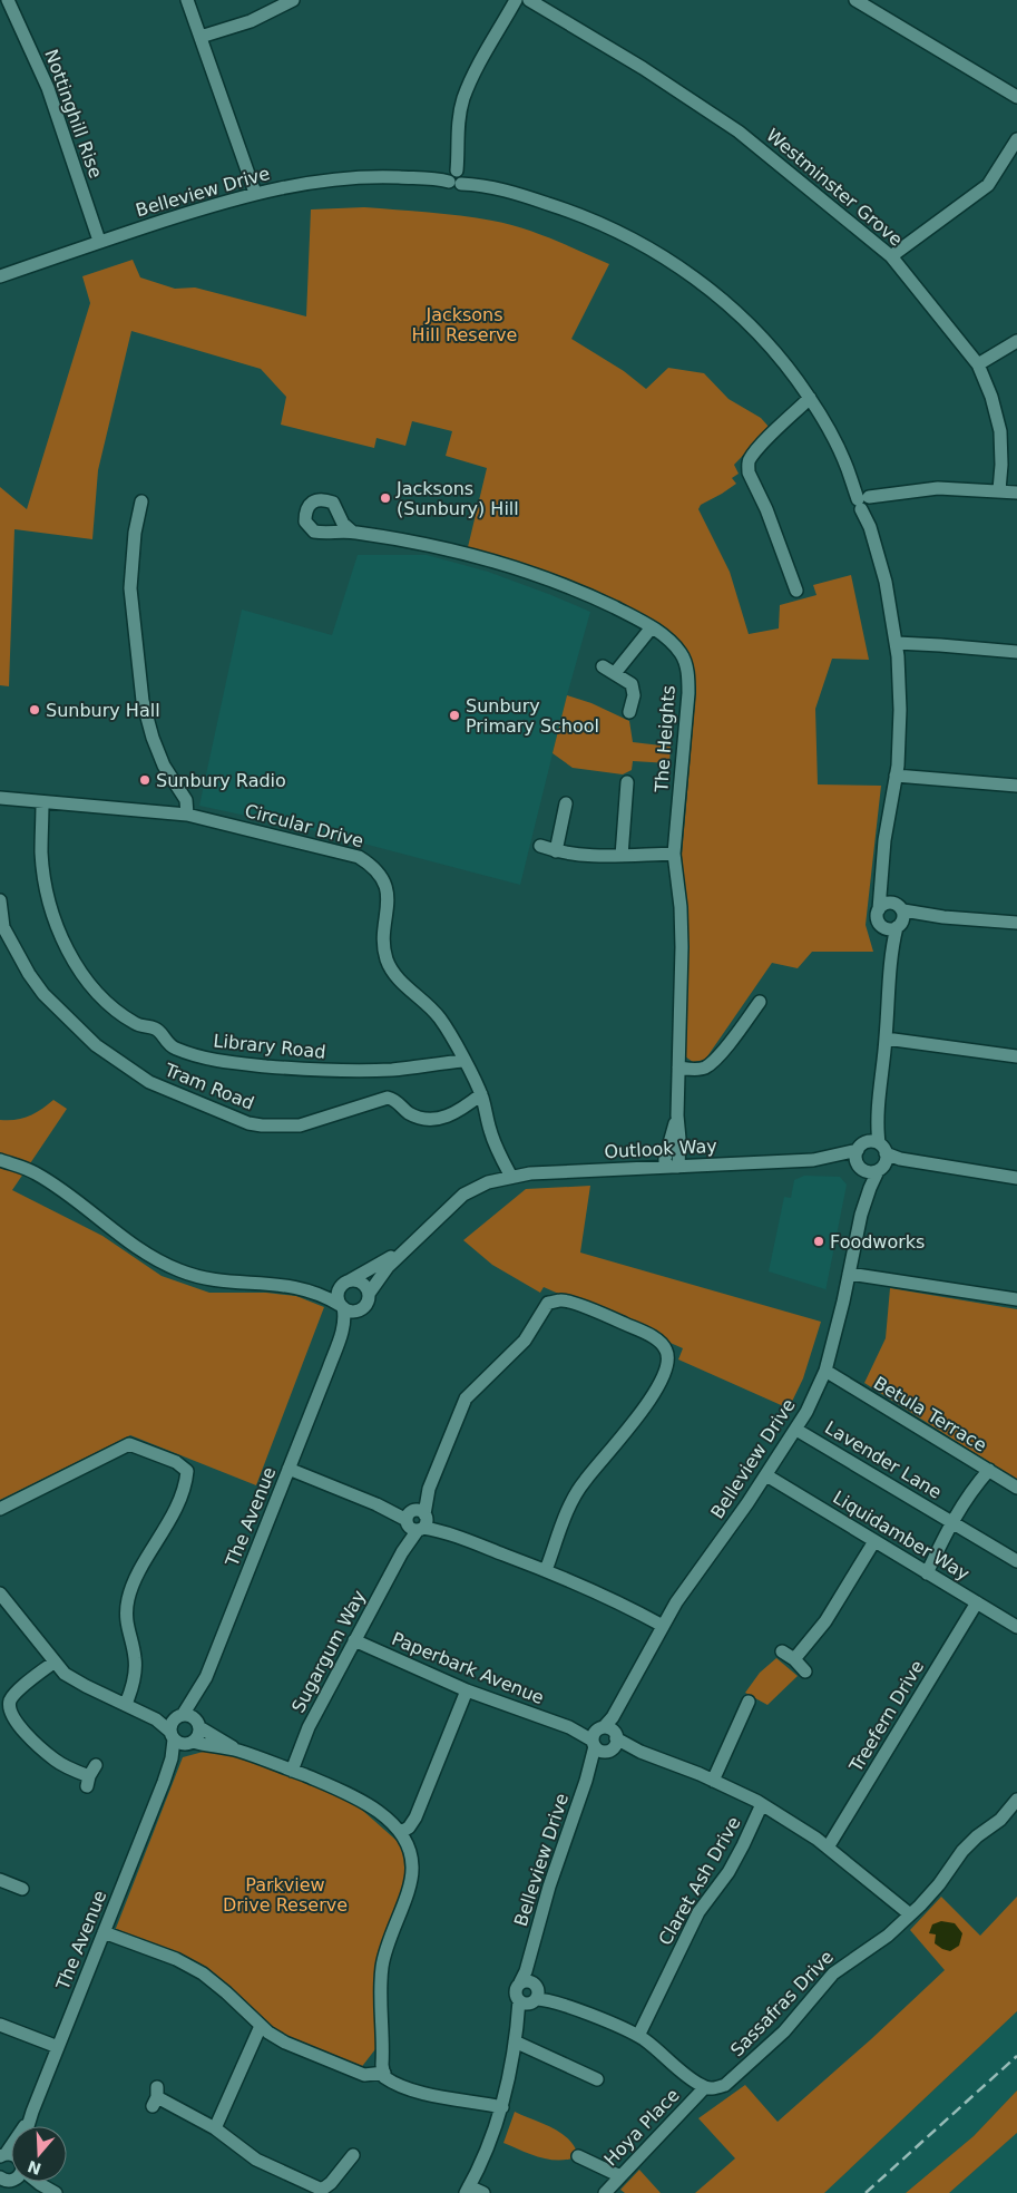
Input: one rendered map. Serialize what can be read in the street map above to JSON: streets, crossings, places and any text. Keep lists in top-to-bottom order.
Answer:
{
  "streets": {
    "street": [
      "Nottinghill Rise",
      "Westminster Grove",
      "Belleview Drive",
      "The Heights",
      "Circular Drive",
      "Library Road",
      "Tram Road",
      "Outlook Way",
      "Betula Terrace",
      "Lavender Lane",
      "The Avenue",
      "Liquidamber Way",
      "Sugargum Way",
      "Paperbark Avenue",
      "Treefern Drive",
      "Claret Ash Drive",
      "Sassafras Drive",
      "Hoya Place"
    ]
  },
  "crossings": [
    ["Nottinghill Rise", "Belleview Drive"],
    ["Belleview Drive", "Outlook Way"],
    ["Belleview Drive", "Betula Terrace"],
    ["Belleview Drive", "Lavender Lane"],
    ["Belleview Drive", "Liquidamber Way"],
    ["Belleview Drive", "Paperbark Avenue"],
    ["The Heights", "Outlook Way"],
    ["Circular Drive", "Library Road"],
    ["Circular Drive", "Tram Road"],
    ["Circular Drive", "Outlook Way"],
    ["Outlook Way", "The Avenue"],
    ["Liquidamber Way", "Treefern Drive"],
    ["Sugargum Way", "Paperbark Avenue"],
    ["Paperbark Avenue", "Treefern Drive"],
    ["Paperbark Avenue", "Claret Ash Drive"],
    ["Paperbark Avenue", "Sassafras Drive"],
    ["Sassafras Drive", "Hoya Place"]
  ],
  "parks": ["Jacksons Hill Reserve", "Parkview Drive Reserve"],
  "places": [
    "Jacksons (Sunbury) Hill",
    "Sunbury Hall",
    "Sunbury Primary School",
    "Sunbury Radio",
    "Foodworks"
  ],
  "north": "bottom"
}
